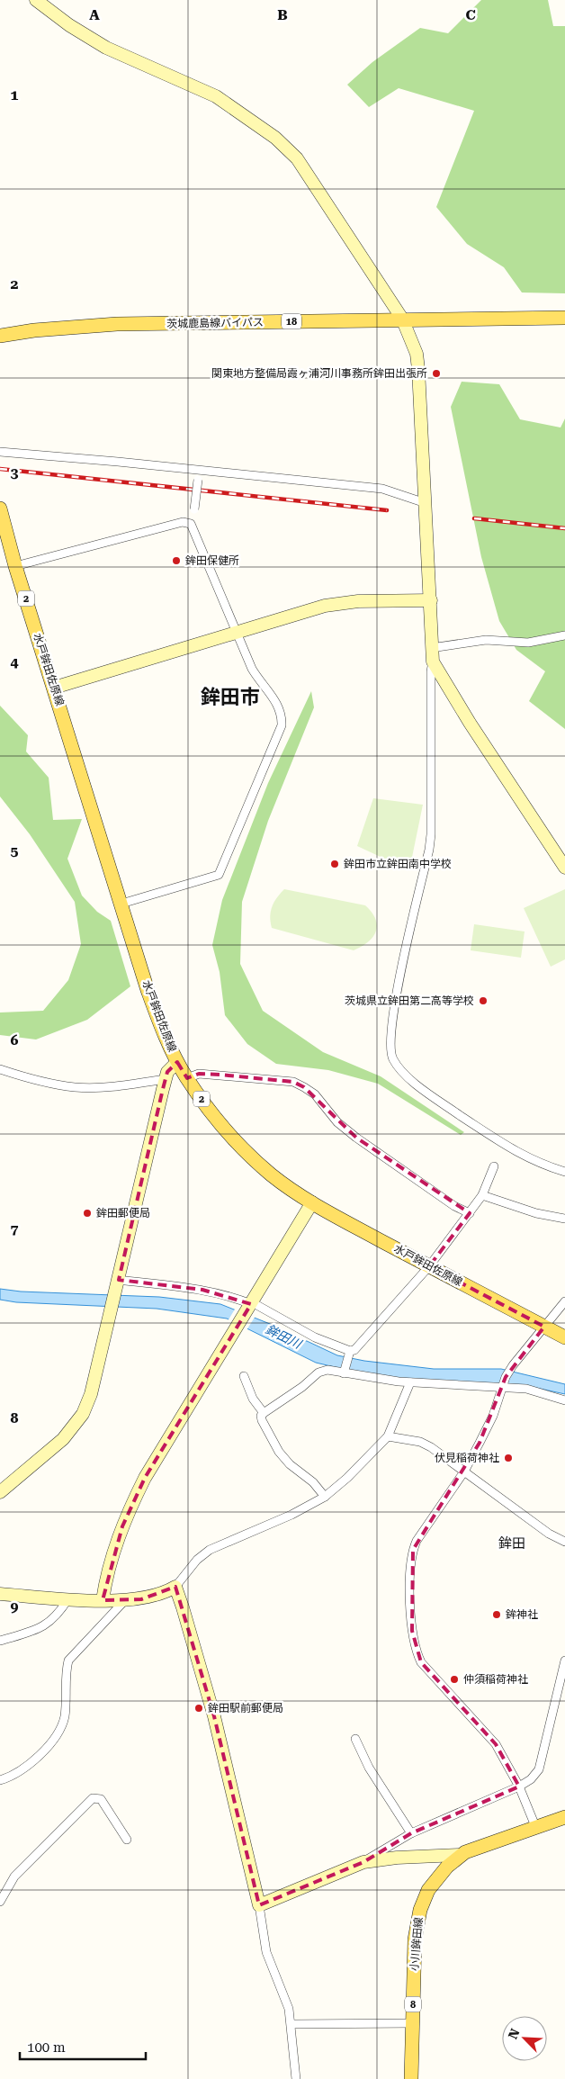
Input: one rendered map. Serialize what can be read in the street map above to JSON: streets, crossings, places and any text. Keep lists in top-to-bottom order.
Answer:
{
  "streets": {
    "main road": [
      "18",
      "茨城鹿島線バイパス",
      "2",
      "水戸鉾田佐原線",
      "小川鉾田線",
      "8"
    ]
  },
  "districts": ["鉾田市", "鉾田"],
  "water": ["鉾田川"],
  "places": [
    "関東地方整備局霞ヶ浦河川事務所鉾田出張所",
    "鉾田保健所",
    "鉾田市立鉾田南中学校",
    "茨城県立鉾田第二高等学校",
    "鉾田郵便局",
    "伏見稲荷神社",
    "鉾神社",
    "仲須稲荷神社",
    "鉾田駅前郵便局"
  ],
  "scale_bar": "100 m",
  "north": "top left",
  "grid": {
    "columns": ["A", "B", "C"],
    "rows": [
      "1",
      "2",
      "3",
      "4",
      "5",
      "6",
      "7",
      "8",
      "9"
    ]
  }
}
